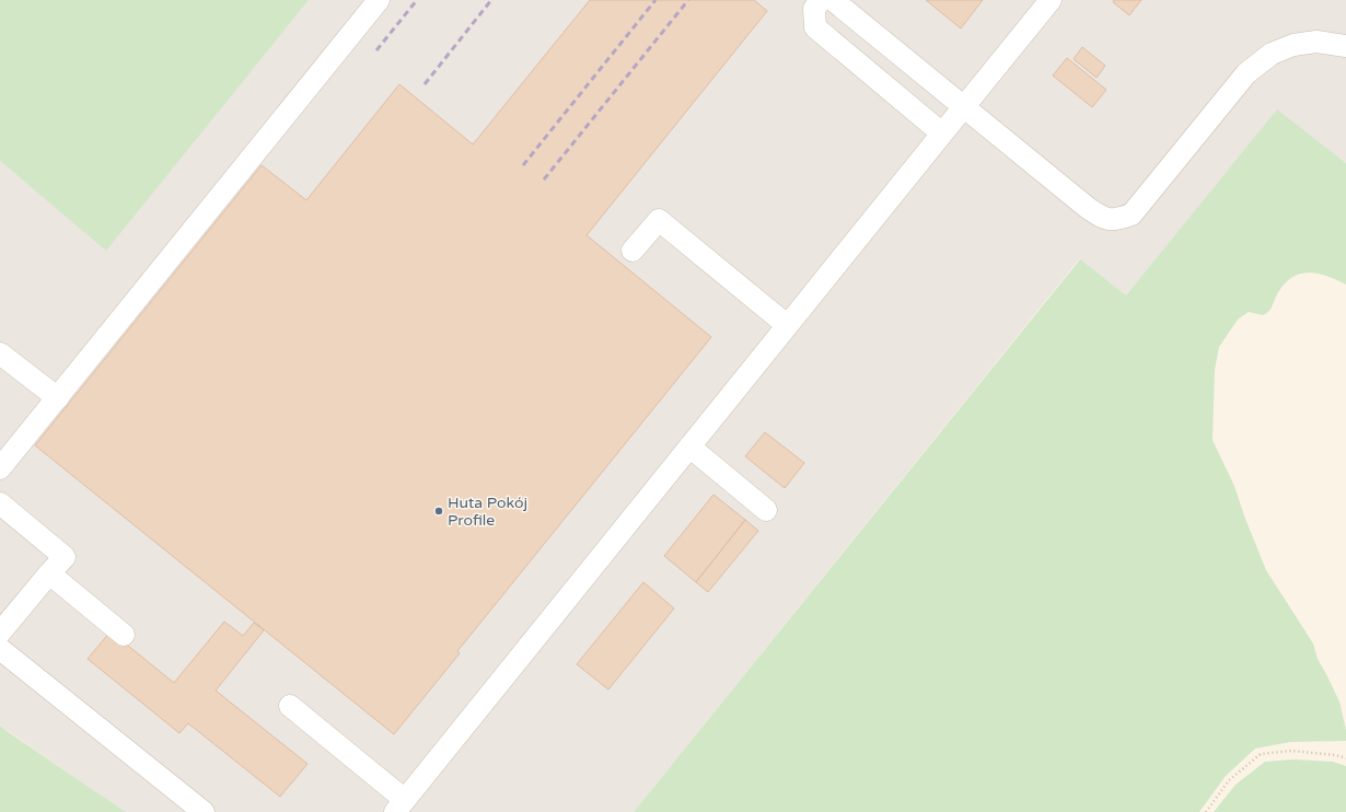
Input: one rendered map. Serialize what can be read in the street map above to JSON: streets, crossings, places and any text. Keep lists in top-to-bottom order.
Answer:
{
  "places": ["Huta Pokój Profile"]
}
